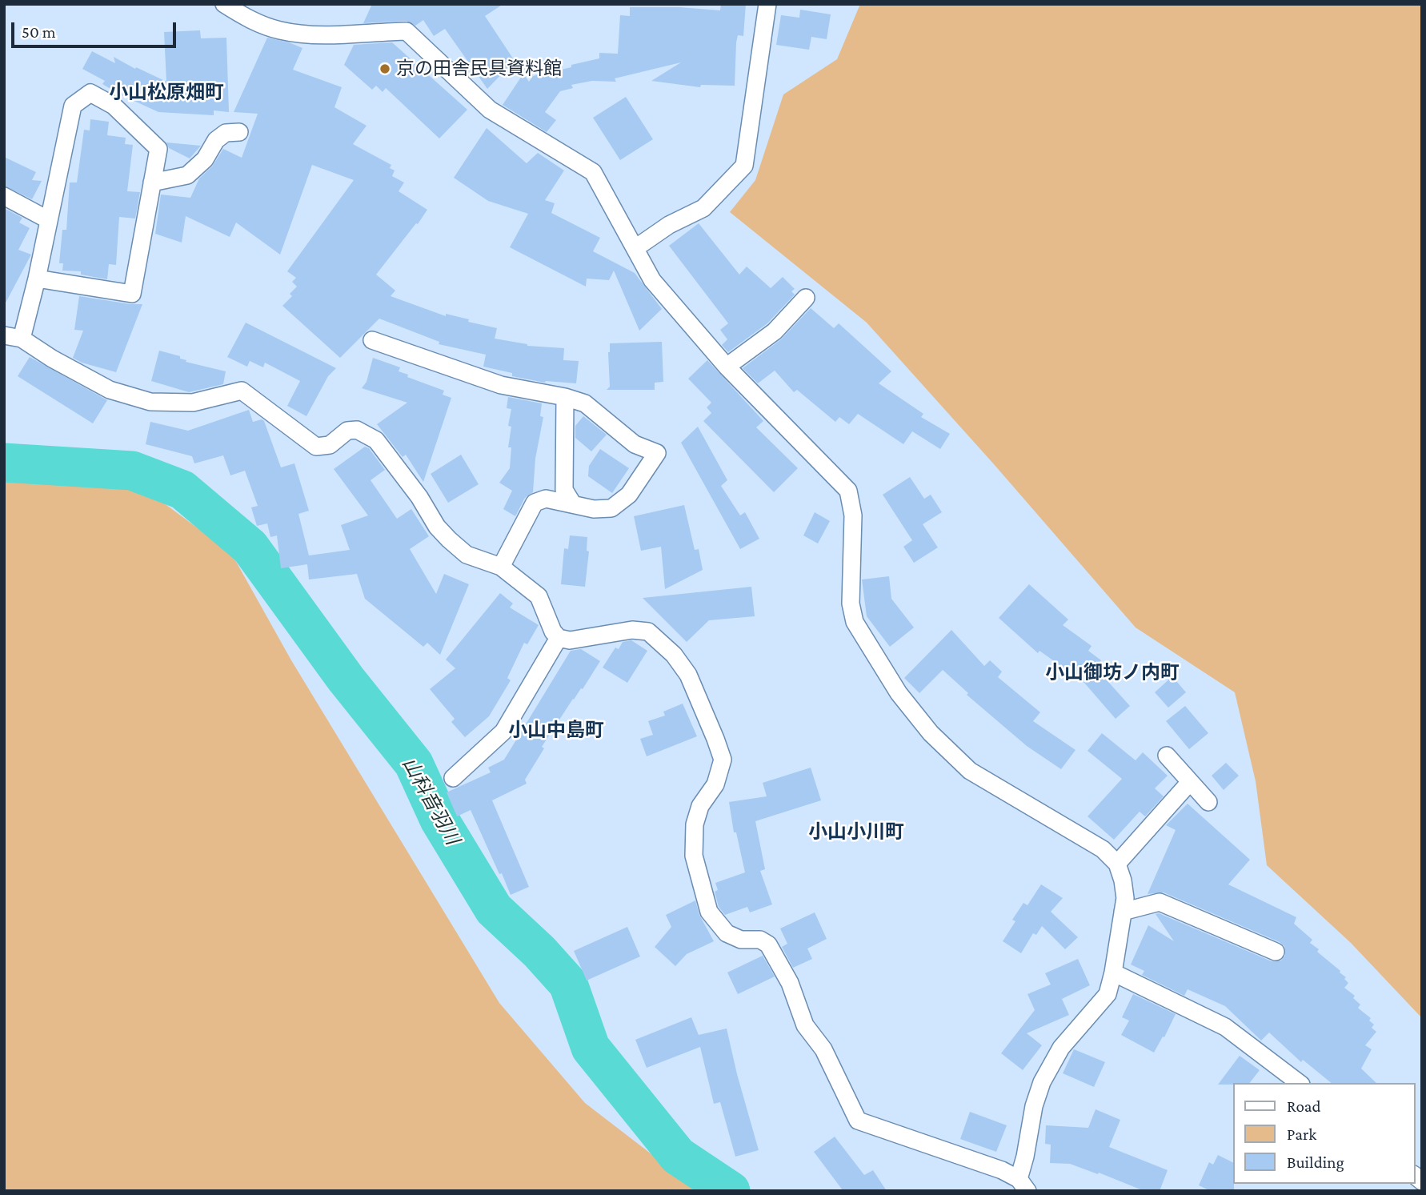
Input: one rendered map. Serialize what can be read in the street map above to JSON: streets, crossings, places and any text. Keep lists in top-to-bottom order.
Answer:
{
  "districts": [
    "小山松原畑町",
    "小山御坊ノ内町",
    "小山中島町",
    "小山小川町"
  ],
  "water": ["山科音羽川"],
  "places": ["京の田舎民具資料館"],
  "legend": ["Road", "Park", "Building"],
  "scale_bar": "50 m"
}
